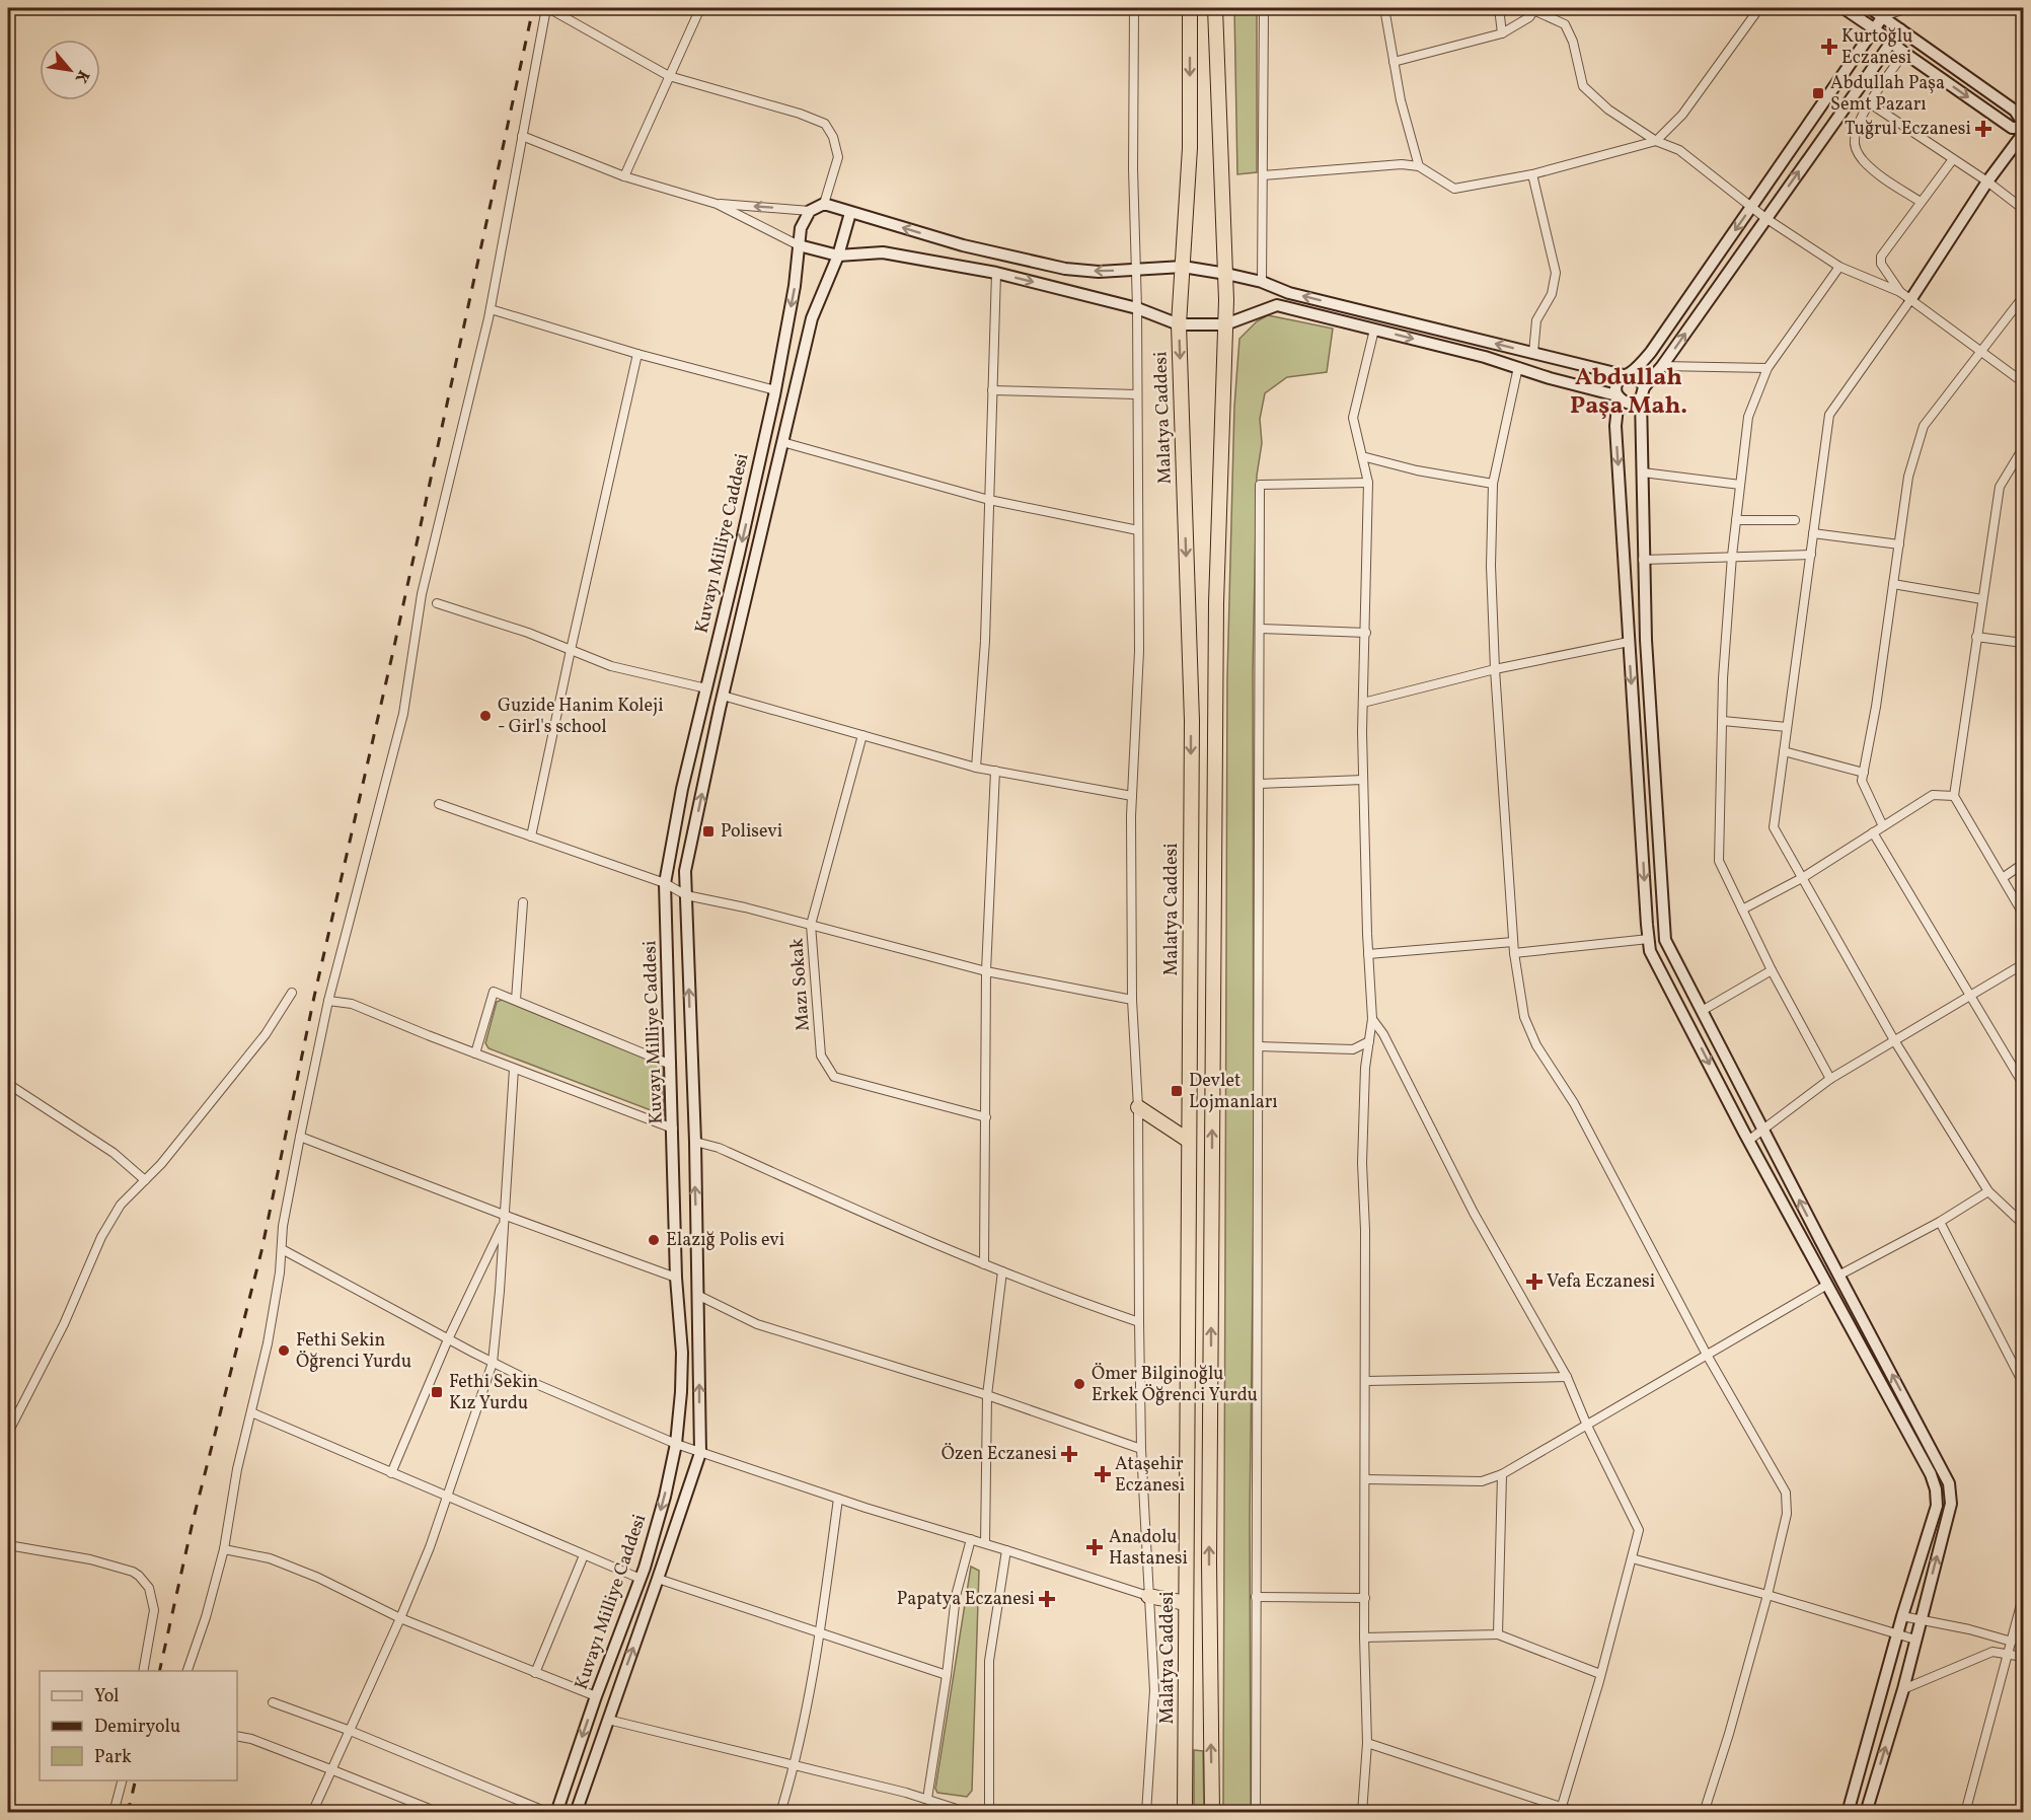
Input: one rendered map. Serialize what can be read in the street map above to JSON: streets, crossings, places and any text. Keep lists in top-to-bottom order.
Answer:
{
  "streets": {
    "highway": ["Malatya Caddesi"],
    "main road": ["Kuvayı Milliye Caddesi"],
    "street": ["Mazı Sokak"]
  },
  "districts": ["Abdullah Paşa Mah."],
  "places": {
    "health": [
      "Kurtoğlu Eczanesi",
      "Tuğrul Eczanesi",
      "Vefa Eczanesi",
      "Özen Eczanesi",
      "Ataşehir Eczanesi",
      "Anadolu Hastanesi",
      "Papatya Eczanesi"
    ],
    "transit": [
      "Abdullah Paşa Semt Pazarı",
      "Polisevi",
      "Devlet Lojmanları",
      "Fethi Sekin Kız Yurdu"
    ],
    "other": [
      "Guzide Hanim Koleji - Girl's school",
      "Elazığ Polis evi",
      "Fethi Sekin Öğrenci Yurdu",
      "Ömer Bilginoğlu Erkek Öğrenci Yurdu"
    ]
  },
  "legend": ["Yol", "Demiryolu", "Park"],
  "north": "bottom right"
}
